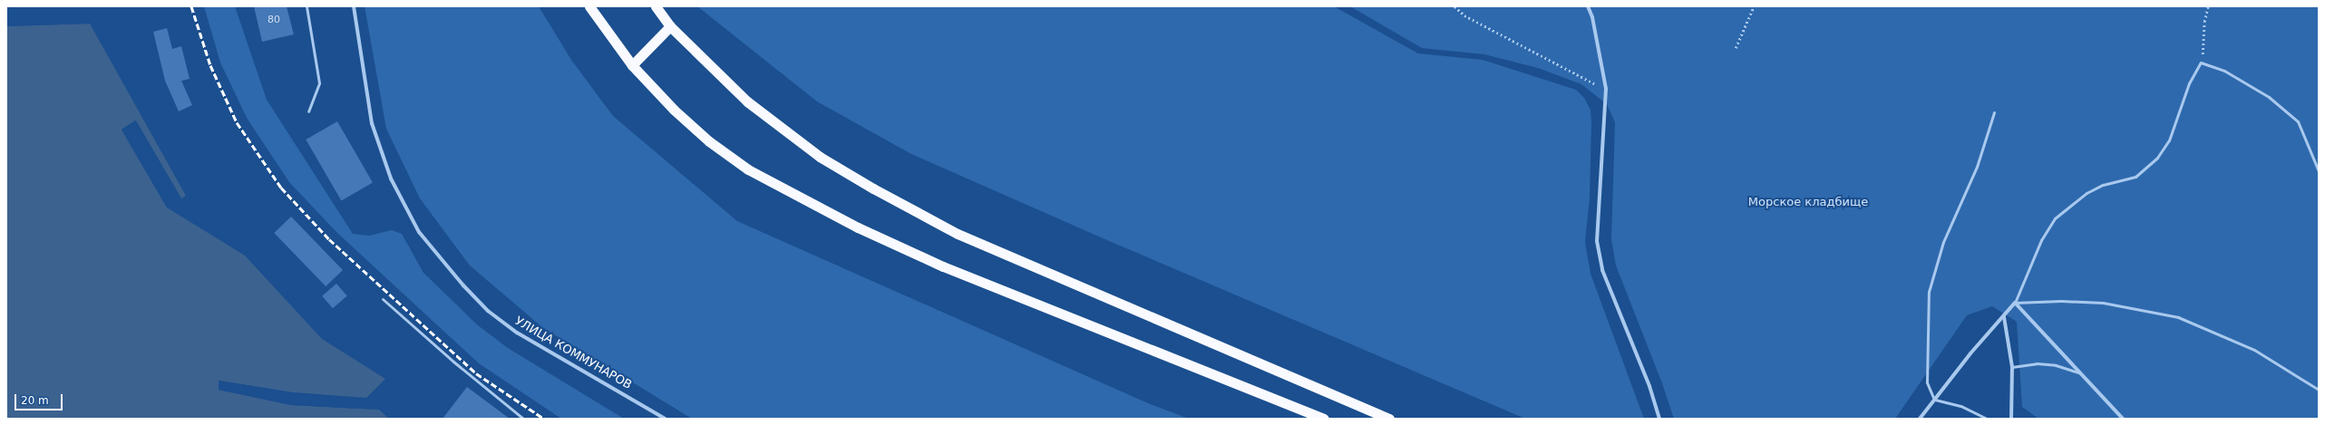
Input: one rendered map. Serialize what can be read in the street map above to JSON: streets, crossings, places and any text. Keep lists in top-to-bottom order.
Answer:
{
  "streets": {
    "street": ["УЛИЦА КОММУНАРОВ"]
  },
  "parks": ["Морское кладбище"],
  "house_numbers": ["80"],
  "scale_bar": "20 m"
}
